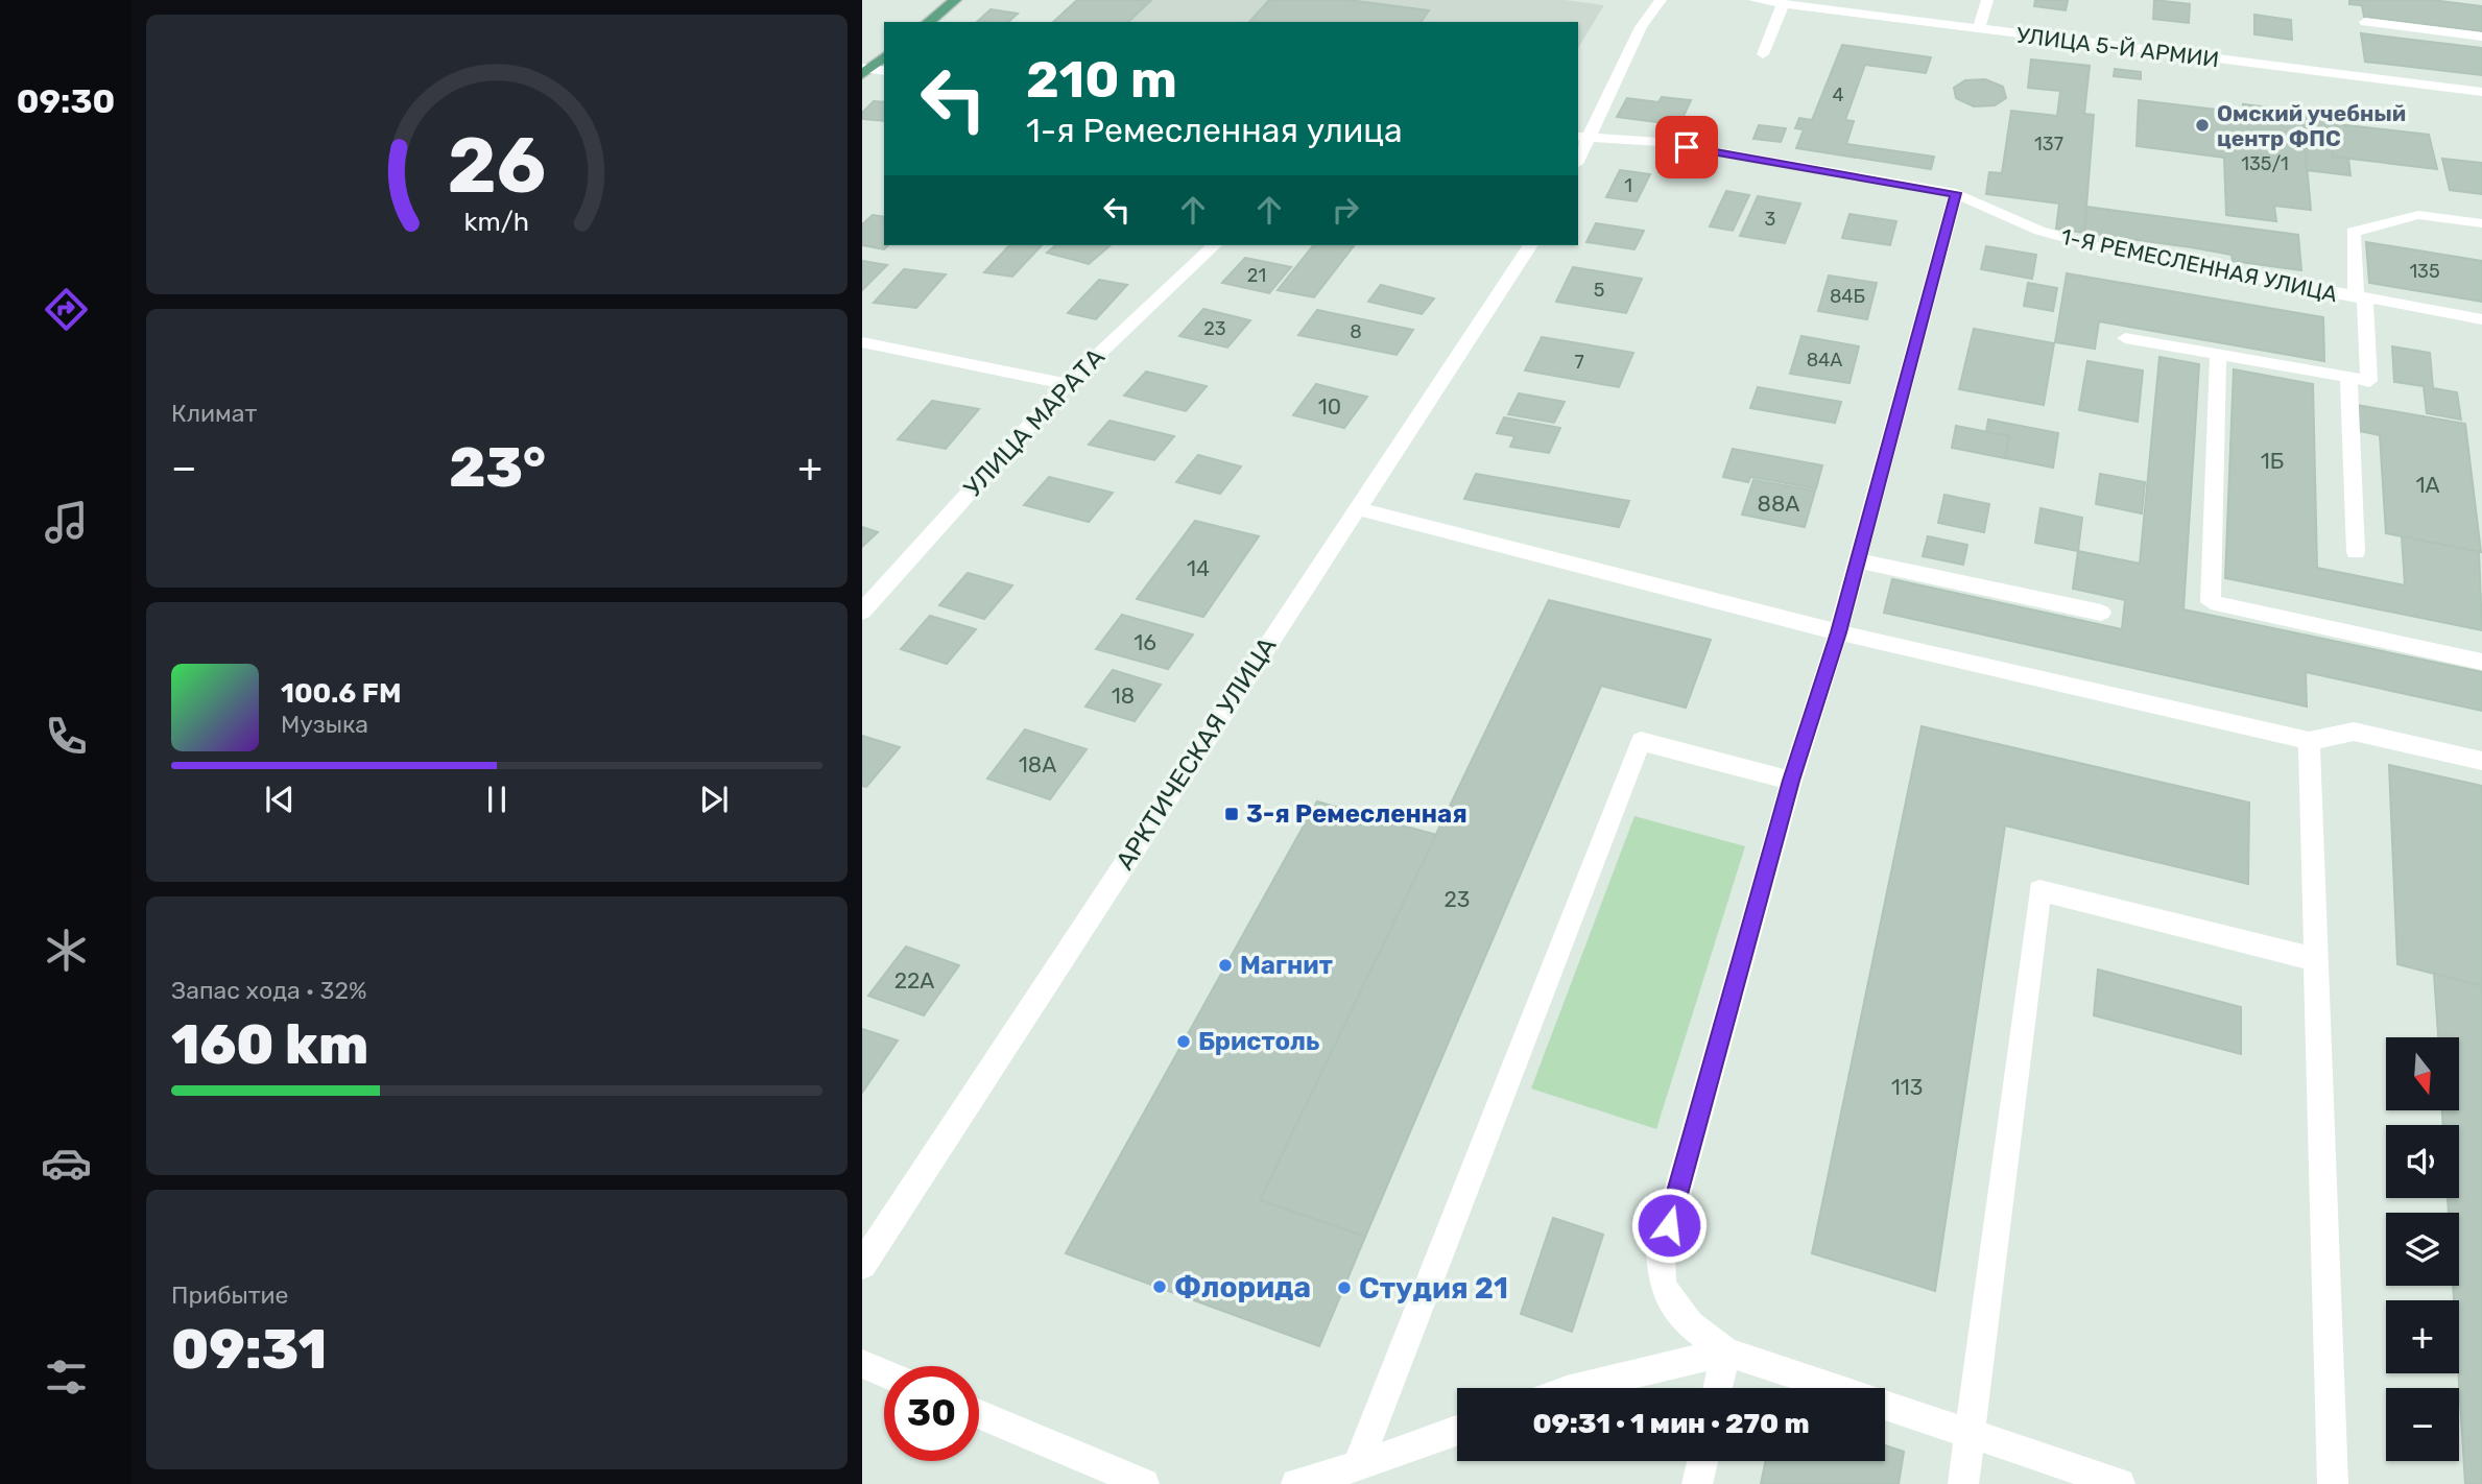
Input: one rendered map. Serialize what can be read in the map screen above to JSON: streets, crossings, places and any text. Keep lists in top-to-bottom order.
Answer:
{
  "streets": {
    "street": [
      "УЛИЦА 5-Й АРМИИ",
      "1-Я РЕМЕСЛЕННАЯ УЛИЦА",
      "УЛИЦА МАРАТА",
      "АРКТИЧЕСКАЯ УЛИЦА"
    ]
  },
  "places": {
    "other": [
      "Омский учебный центр ФПС",
      "Магнит",
      "Бристоль",
      "Флорида",
      "Студия 21"
    ],
    "transit": ["3-я Ремесленная"]
  },
  "house_numbers": [
    "4",
    "137",
    "135/1",
    "1",
    "3",
    "135",
    "21",
    "5",
    "84Б",
    "23",
    "8",
    "84А",
    "7",
    "10",
    "1Б",
    "1А",
    "88А",
    "14",
    "16",
    "18",
    "18А",
    "23",
    "22А",
    "113"
  ],
  "north": "bottom",
  "page": {
    "tabs": "09:30",
    "turn": ["210 m", "1-я Ремесленная улица"],
    "tile": [
      "Климат",
      ["Запас хода · 32%", "160 km"],
      ["Прибытие", "09:31"]
    ],
    "heat": ["−", "23°", "+"],
    "song": ["100.6 FM", "Музыка"],
    "map_buttons": ["+", "−"],
    "limit": "30",
    "trip": "09:31 · 1 мин · 270 m",
    "gauge": ["26", "km/h"]
  }
}
